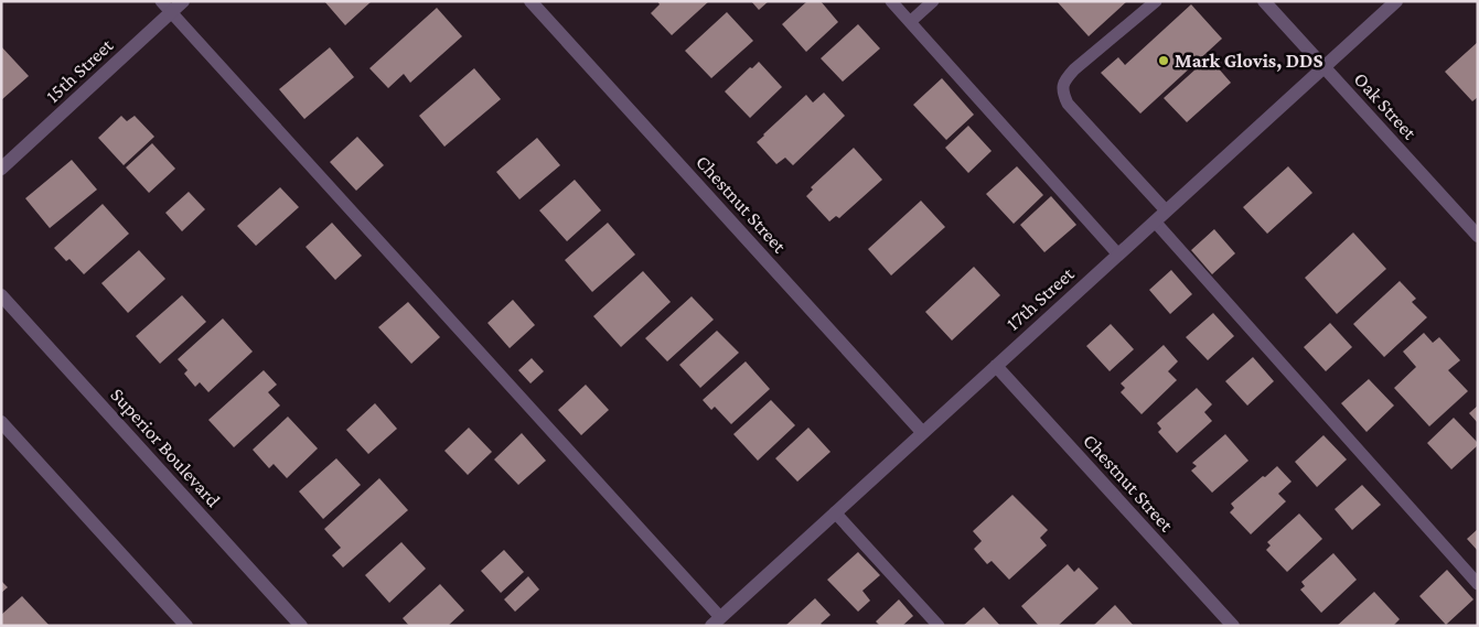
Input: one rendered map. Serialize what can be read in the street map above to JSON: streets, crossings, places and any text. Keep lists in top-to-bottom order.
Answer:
{
  "streets": {
    "street": [
      "15th Street",
      "Oak Street",
      "Chestnut Street",
      "17th Street",
      "Superior Boulevard"
    ]
  },
  "crossings": [
    ["Oak Street", "17th Street"],
    ["Chestnut Street", "17th Street"]
  ],
  "places": ["Mark Glovis, DDS"]
}
